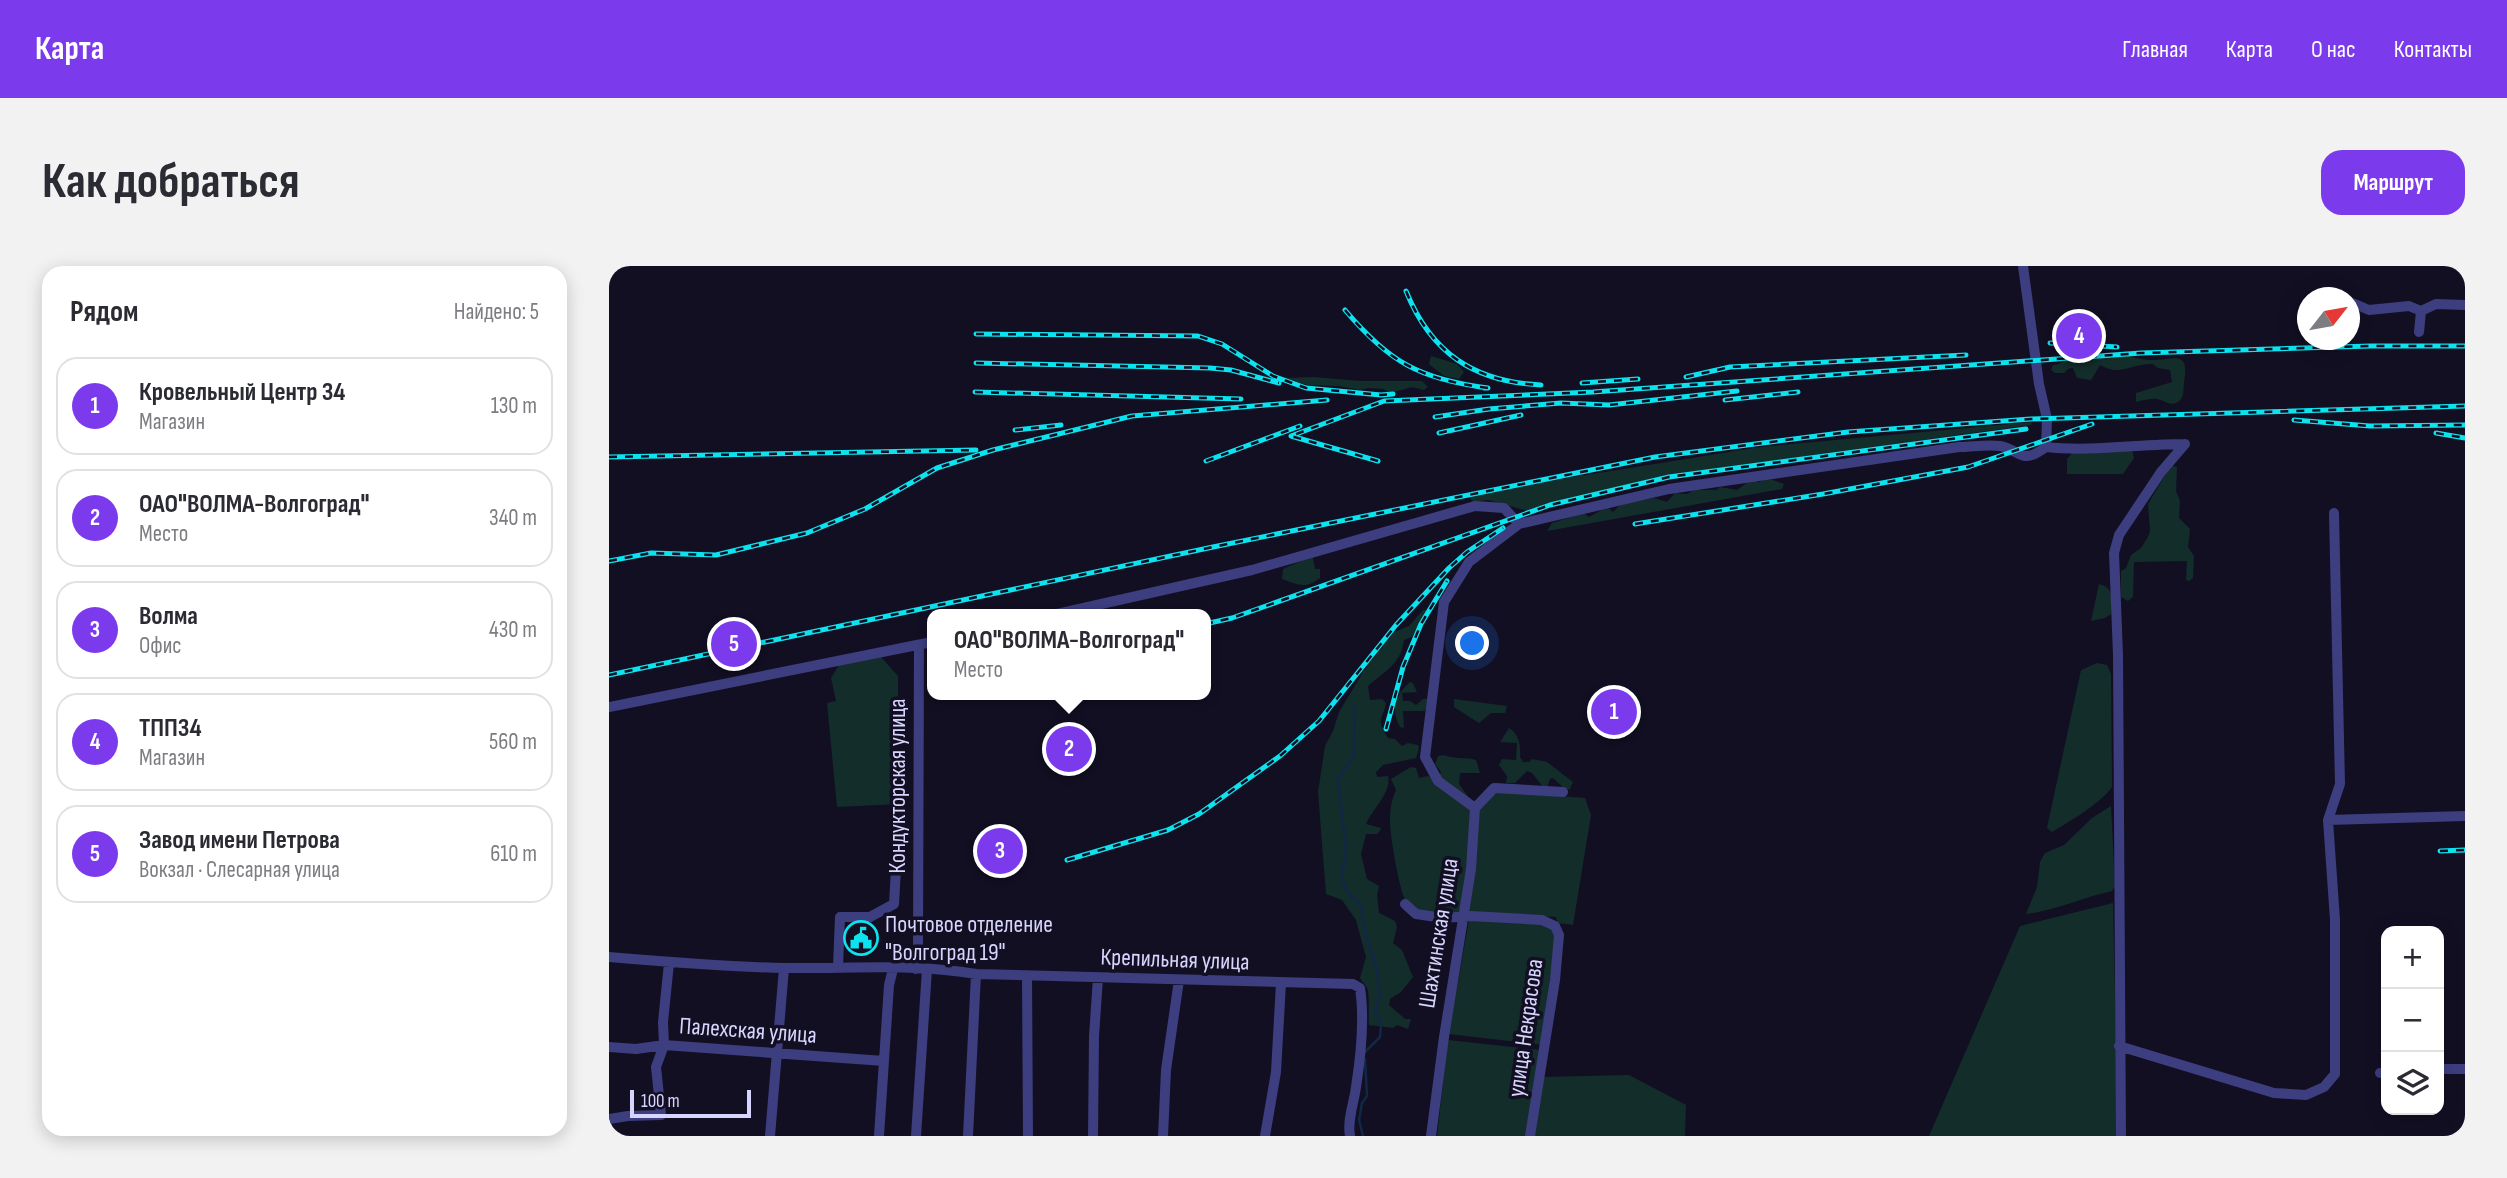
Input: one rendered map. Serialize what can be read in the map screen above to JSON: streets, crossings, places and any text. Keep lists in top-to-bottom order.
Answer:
{
  "streets": {
    "street": [
      "Кондукторская улица",
      "Шахтинская улица",
      "Крепильная улица",
      "улица Некрасова",
      "Палехская улица"
    ]
  },
  "crossings": [
    ["Кондукторская улица", "Крепильная улица"],
    ["Шахтинская улица", "улица Некрасова"]
  ],
  "places": {
    "public building": ["Почтовое отделение \"Волгоград 19\""]
  },
  "scale_bar": "100 m",
  "north": "top right",
  "page": {
    "header": "Карта",
    "nav": [
      "Главная",
      "Карта",
      "О нас",
      "Контакты"
    ],
    "buttons": "Маршрут",
    "title": "Как добраться",
    "heading": ["Рядом", "Найдено: 5"],
    "pins": [
      "4",
      "5",
      "1",
      "2",
      "3"
    ],
    "list": [
      {
        "mark": "1",
        "name": "Кровельный Центр 34",
        "note": "Магазин",
        "value": "130 m"
      },
      {
        "mark": "2",
        "name": "ОАО\"ВОЛМА-Волгоград\"",
        "note": "Место",
        "value": "340 m"
      },
      {
        "mark": "3",
        "name": "Волма",
        "note": "Офис",
        "value": "430 m"
      },
      {
        "mark": "4",
        "name": "ТПП34",
        "note": "Магазин",
        "value": "560 m"
      },
      {
        "mark": "5",
        "name": "Завод имени Петрова",
        "note": "Вокзал · Слесарная улица",
        "value": "610 m"
      }
    ],
    "popup": ["ОАО\"ВОЛМА-Волгоград\"", "Место"],
    "map_buttons": ["+", "−"],
    "scale": "100 m"
  }
}
